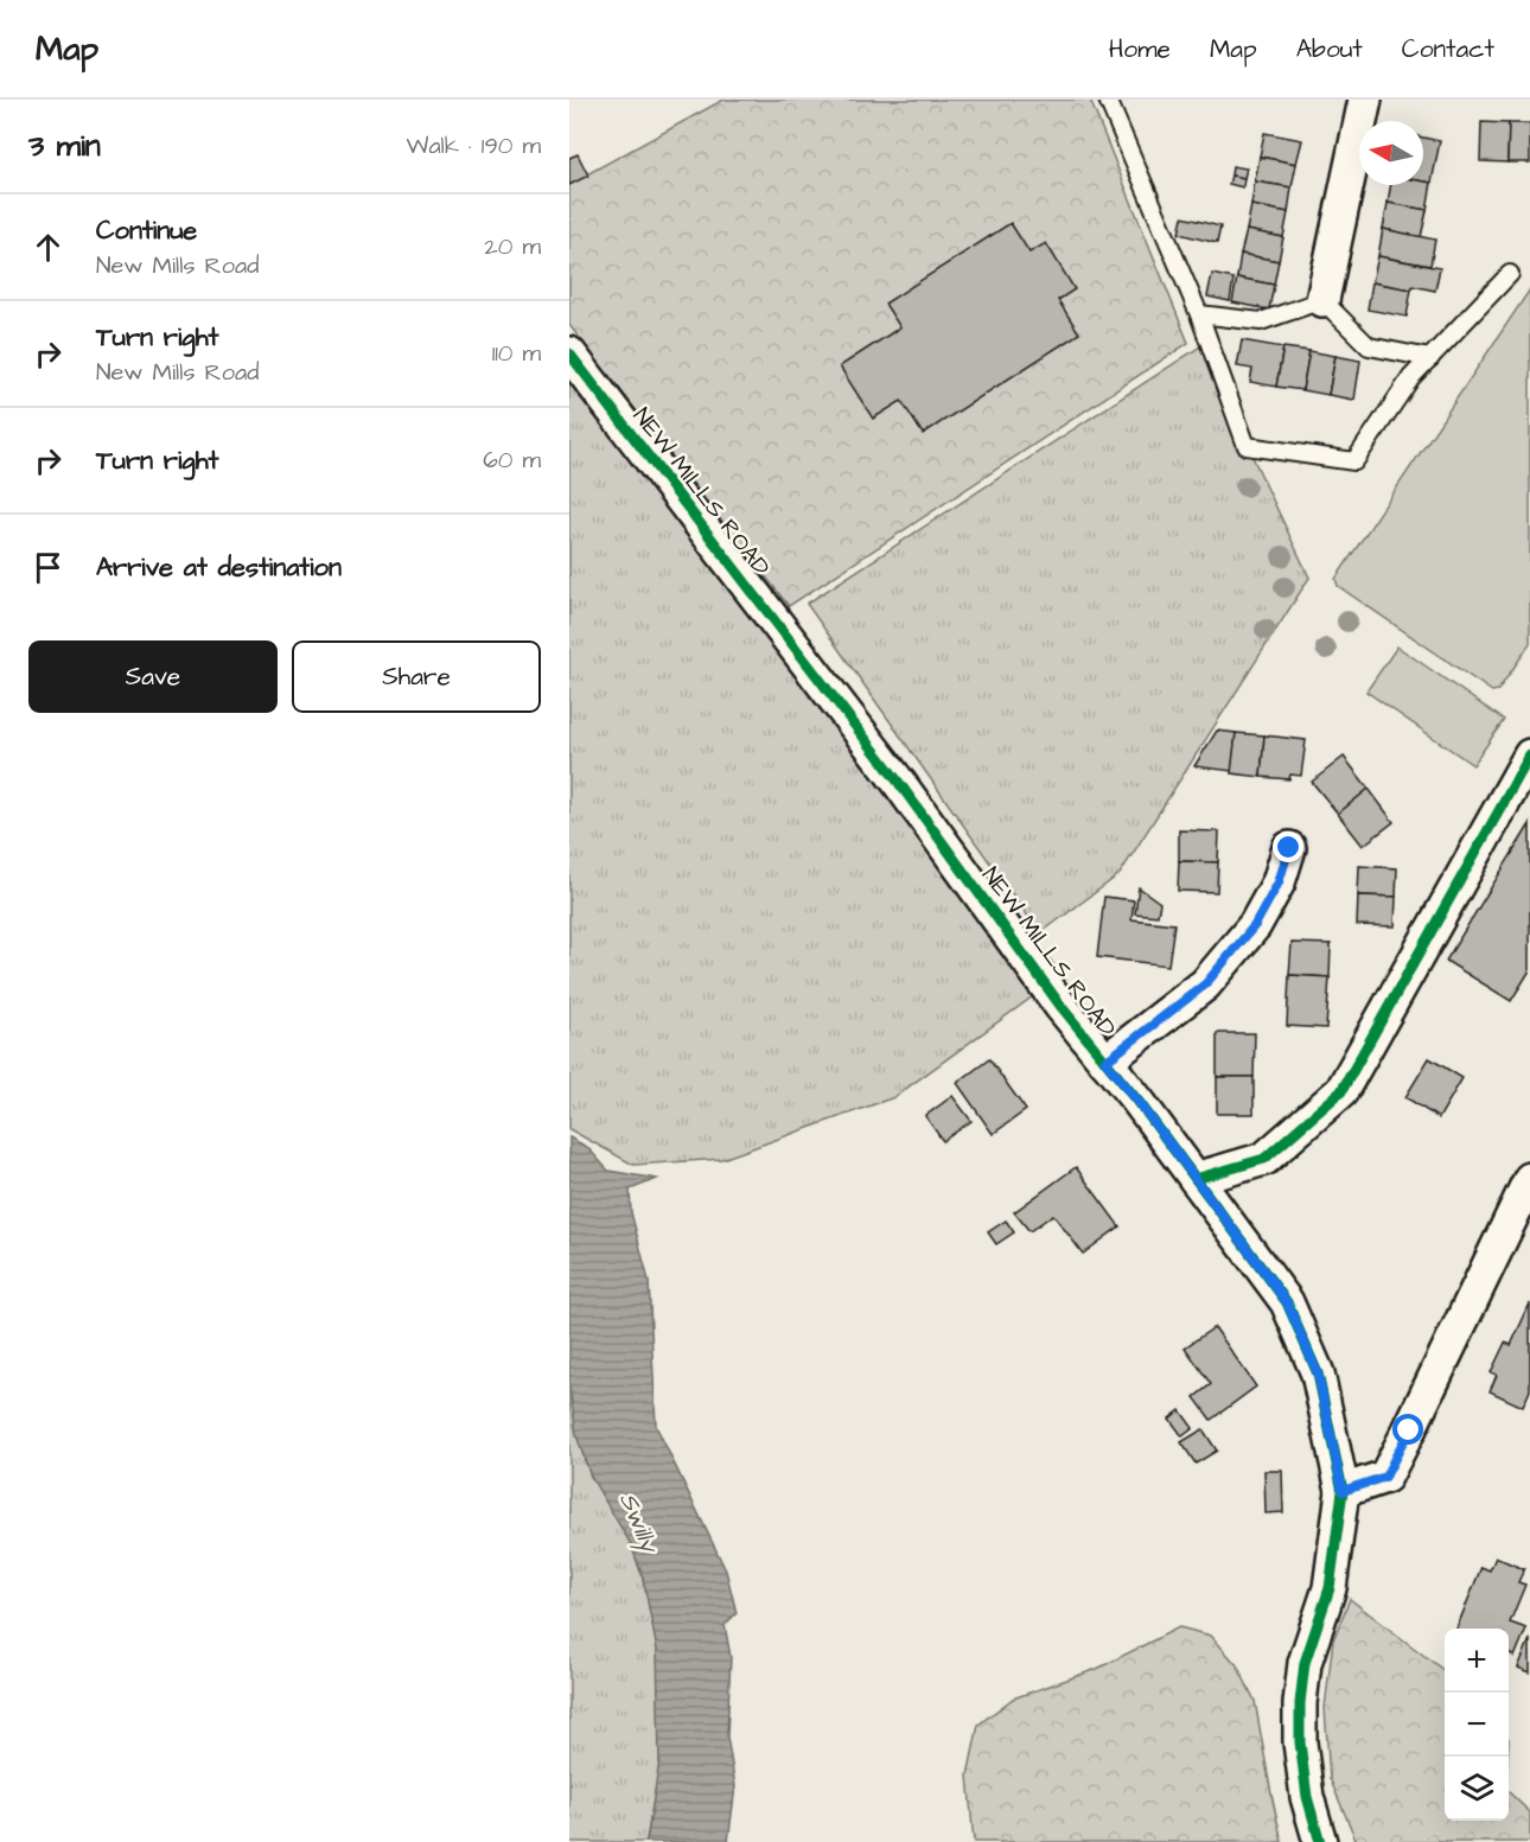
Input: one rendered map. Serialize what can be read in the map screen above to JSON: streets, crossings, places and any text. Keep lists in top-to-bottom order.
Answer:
{
  "streets": {
    "street": ["NEW MILLS ROAD"]
  },
  "water": ["Swilly"],
  "north": "left",
  "page": {
    "header": "Map",
    "nav": [
      "Home",
      "Map",
      "About",
      "Contact"
    ],
    "heading": ["3 min", "Walk · 190 m"],
    "list": [
      ["Continue", "New Mills Road", "20 m"],
      ["Turn right", "New Mills Road", "110 m"],
      ["Turn right", "60 m"],
      "Arrive at destination"
    ],
    "buttons": ["Save", "Share"],
    "map_buttons": ["+", "−"]
  }
}
